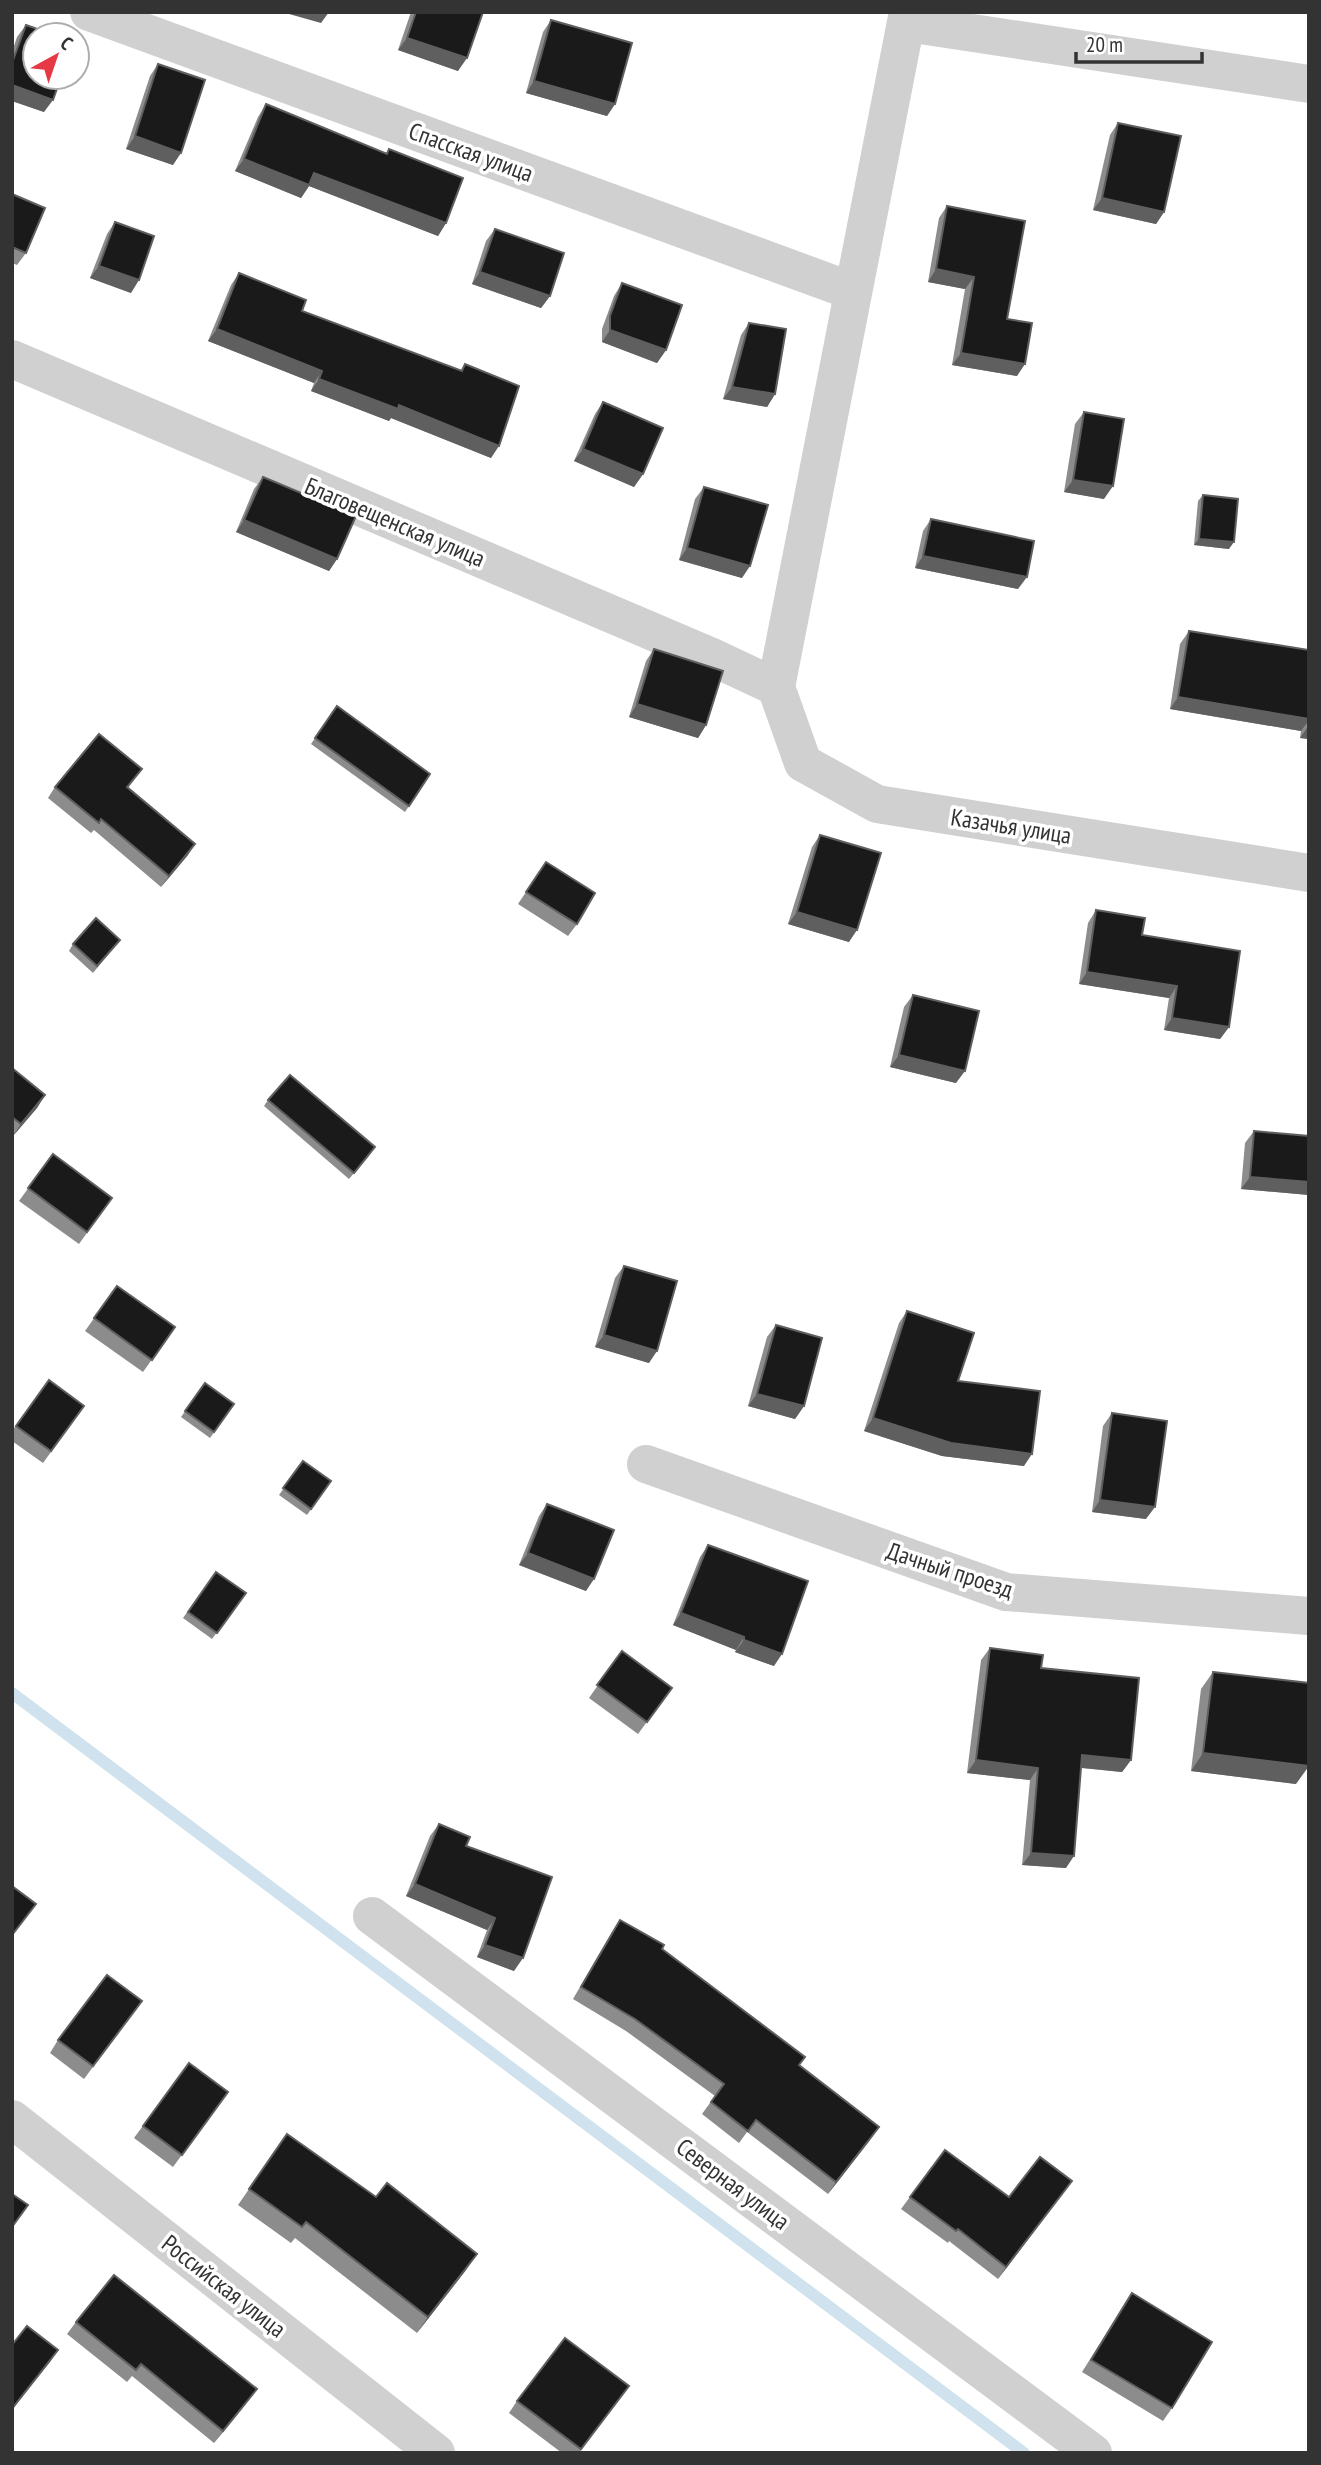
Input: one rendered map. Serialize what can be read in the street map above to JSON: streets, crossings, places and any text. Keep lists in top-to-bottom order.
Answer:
{
  "streets": {
    "street": [
      "Спасская улица",
      "Благовещенская улица",
      "Казачья улица",
      "Дачный проезд",
      "Северная улица",
      "Российская улица"
    ]
  },
  "crossings": [
    ["Благовещенская улица", "Казачья улица"]
  ],
  "scale_bar": "20 m",
  "north": "top right"
}
